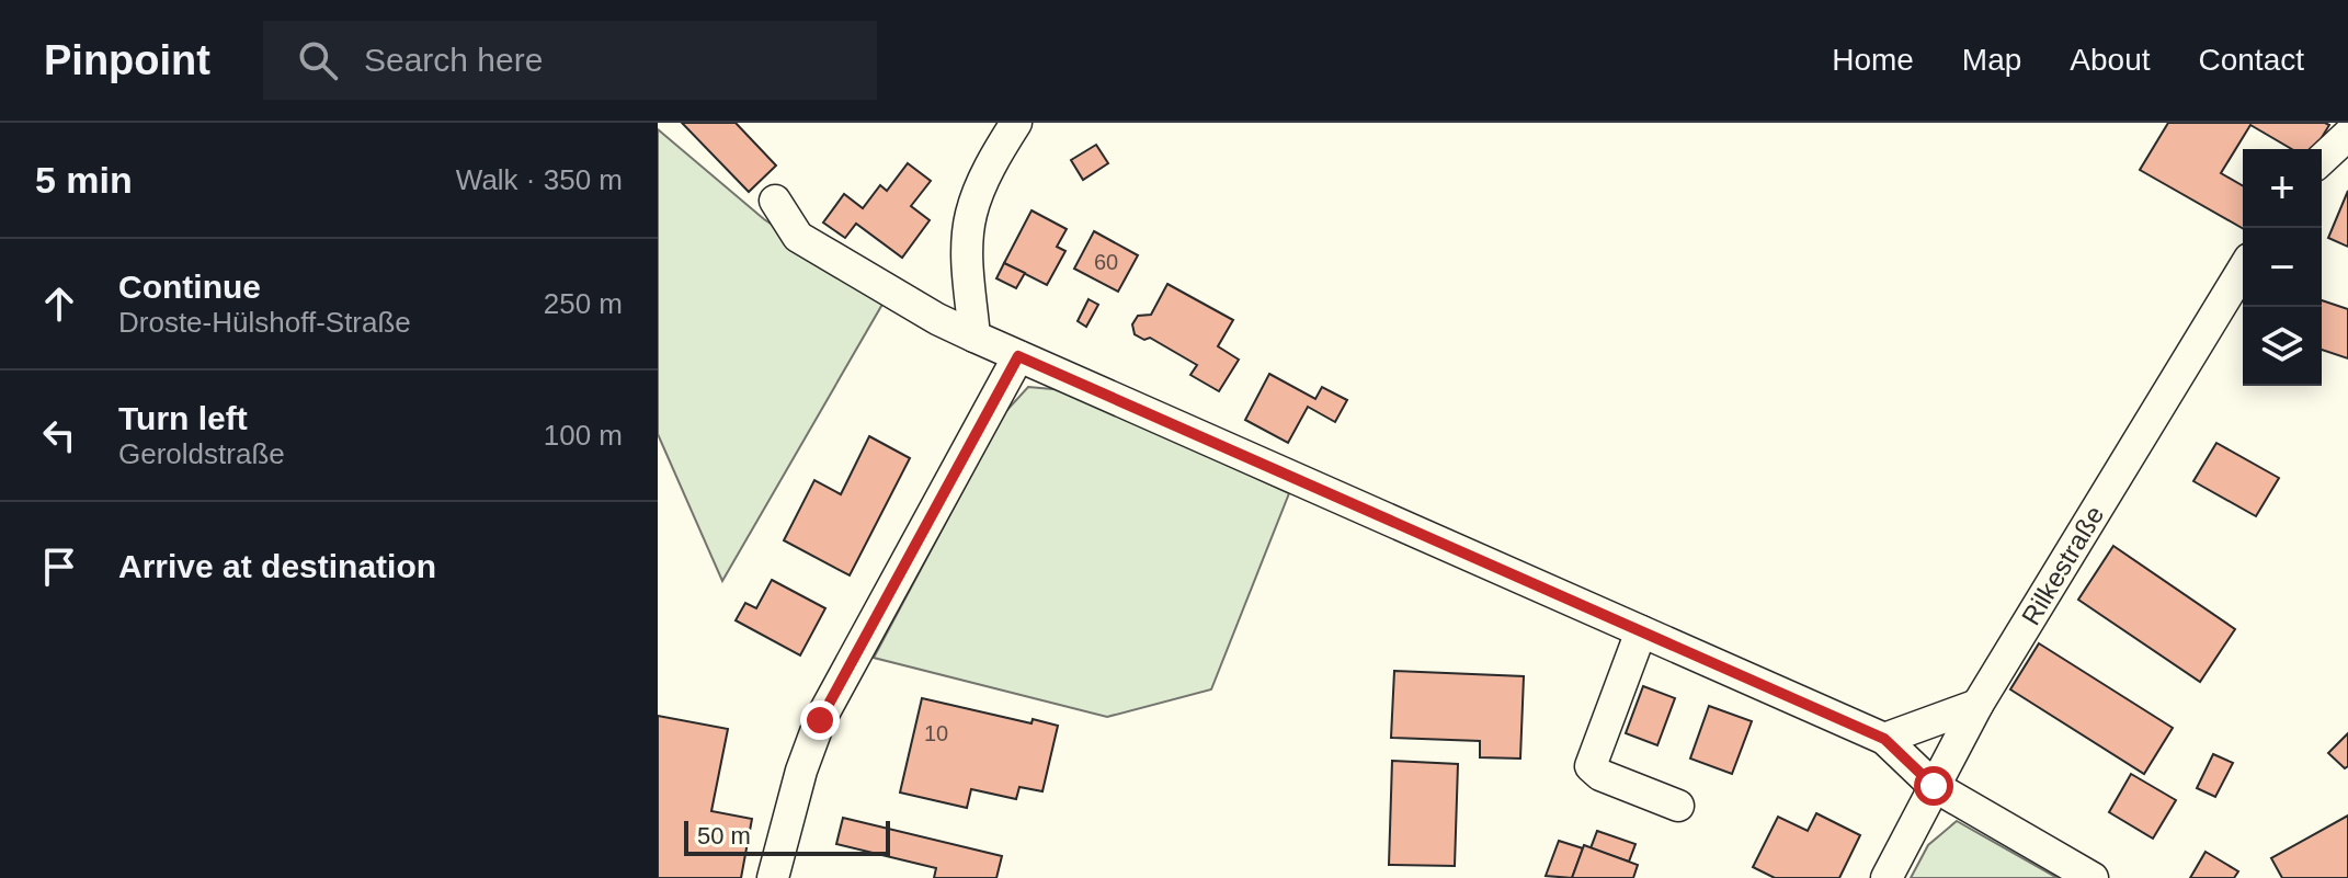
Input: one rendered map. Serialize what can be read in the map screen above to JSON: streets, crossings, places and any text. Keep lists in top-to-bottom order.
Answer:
{
  "streets": {
    "street": ["Rilkestraße"]
  },
  "house_numbers": ["60", "10"],
  "scale_bar": "50 m",
  "page": {
    "header": "Pinpoint",
    "search": "Search here",
    "nav": [
      "Home",
      "Map",
      "About",
      "Contact"
    ],
    "heading": ["5 min", "Walk · 350 m"],
    "map_buttons": ["+", "−"],
    "list": [
      ["Continue", "Droste-Hülshoff-Straße", "250 m"],
      ["Turn left", "Geroldstraße", "100 m"],
      "Arrive at destination"
    ],
    "scale": "50 m"
  }
}
